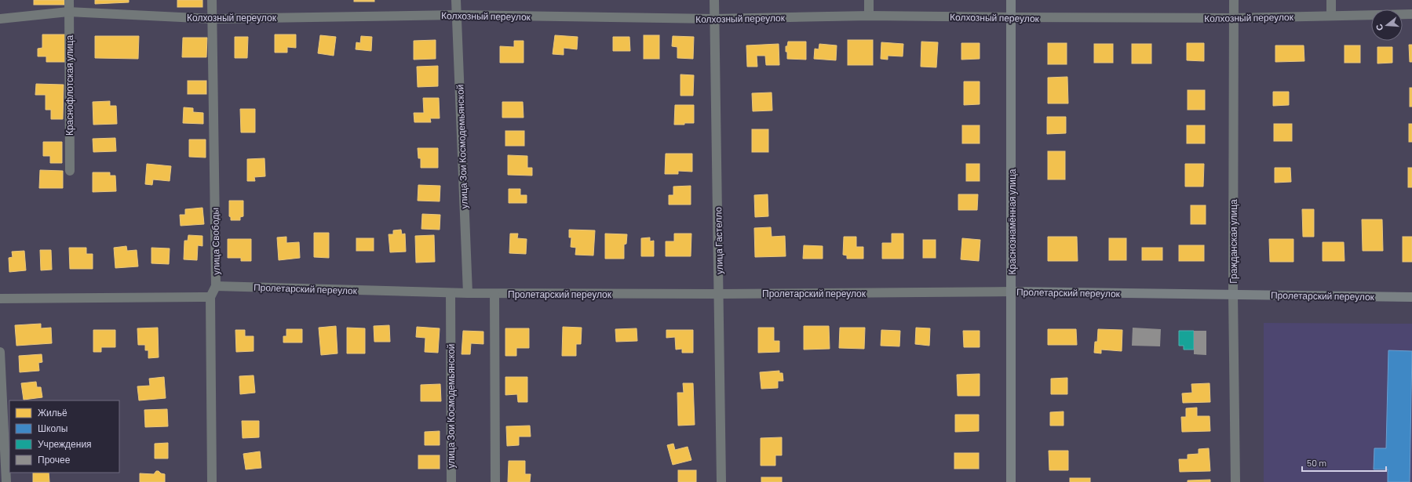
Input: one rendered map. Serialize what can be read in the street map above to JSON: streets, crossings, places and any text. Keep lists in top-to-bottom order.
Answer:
{
  "streets": {
    "main road": ["Краснознамённая улица", "Пролетарский переулок"],
    "street": [
      "Колхозный переулок",
      "Краснофлотская улица",
      "улица Зои Космодемьянской",
      "улица Гастелло",
      "улица Свободы",
      "Гражданская улица"
    ]
  },
  "crossings": [
    ["Колхозный переулок", "Краснофлотская улица"],
    ["Колхозный переулок", "улица Зои Космодемьянской"],
    ["Колхозный переулок", "Краснознамённая улица"],
    ["Колхозный переулок", "улица Гастелло"],
    ["Колхозный переулок", "улица Свободы"],
    ["Колхозный переулок", "Гражданская улица"],
    ["улица Зои Космодемьянской", "Пролетарский переулок"],
    ["Краснознамённая улица", "Пролетарский переулок"],
    ["улица Гастелло", "Пролетарский переулок"],
    ["улица Свободы", "Пролетарский переулок"],
    ["Гражданская улица", "Пролетарский переулок"]
  ],
  "legend": [
    "Жильё",
    "Школы",
    "Учреждения",
    "Прочее"
  ],
  "scale_bar": "50 m",
  "north": "left"
}
